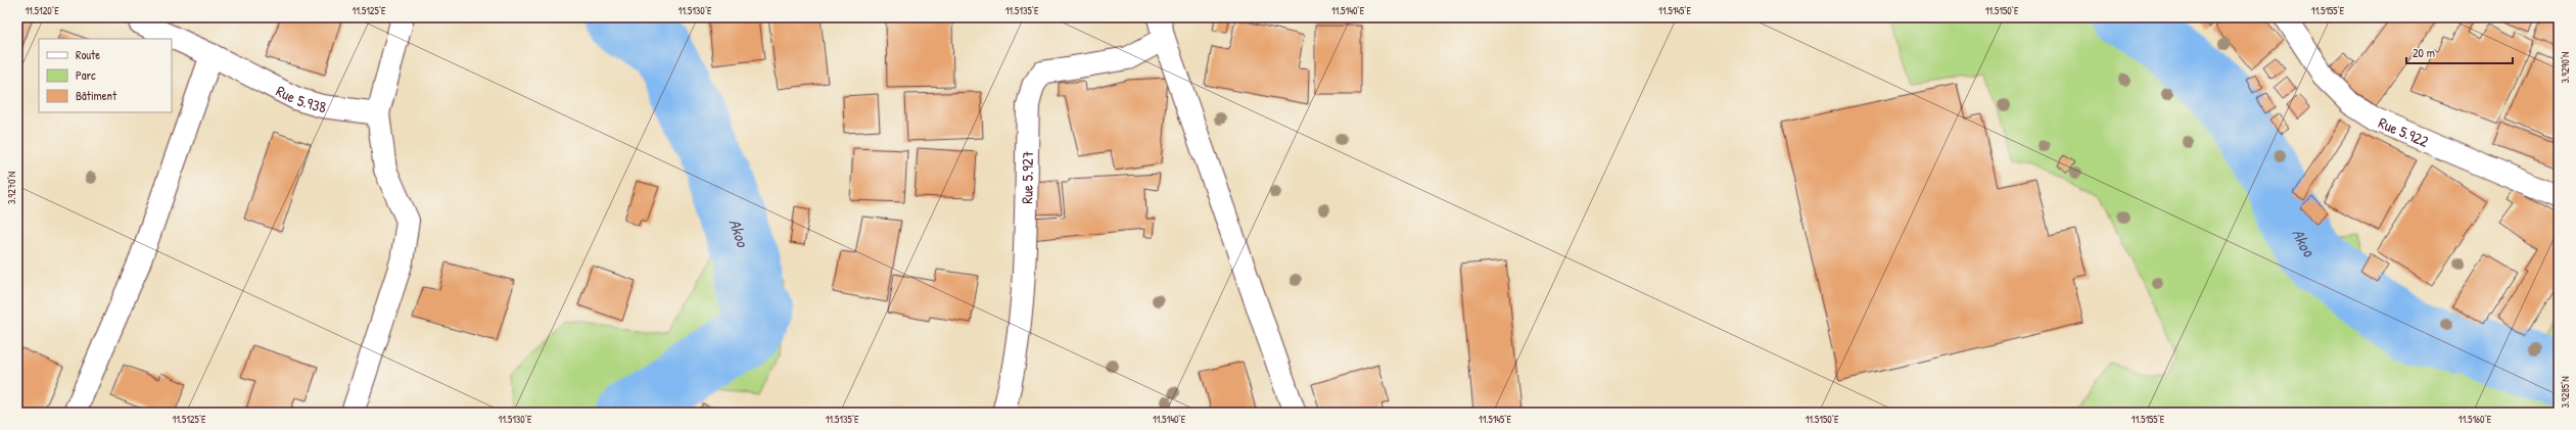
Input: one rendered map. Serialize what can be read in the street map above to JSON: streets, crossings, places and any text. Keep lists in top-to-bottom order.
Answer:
{
  "streets": {
    "street": ["Rue 5.938", "Rue 5.922", "Rue 5.927"]
  },
  "water": ["Akoo"],
  "legend": ["Route", "Parc", "Bâtiment"],
  "scale_bar": "20 m",
  "coordinates": [
    "11.5120°E",
    "11.5125°E",
    "11.5130°E",
    "11.5135°E",
    "11.5140°E",
    "11.5145°E",
    "11.5150°E",
    "11.5155°E",
    "3.9290°N",
    "3.9270°N",
    "3.9285°N",
    "11.5160°E"
  ]
}
